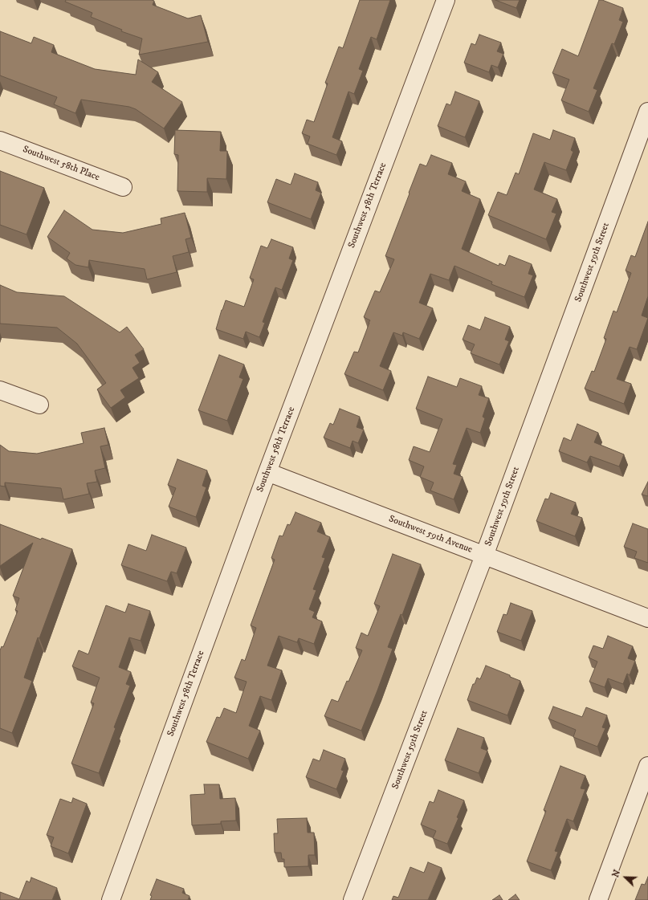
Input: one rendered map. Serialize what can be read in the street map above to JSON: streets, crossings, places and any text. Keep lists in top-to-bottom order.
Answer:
{
  "streets": {
    "street": [
      "Southwest 58th Place",
      "Southwest 58th Terrace",
      "Southwest 59th Street",
      "Southwest 59th Avenue"
    ]
  },
  "crossings": [
    ["Southwest 58th Terrace", "Southwest 59th Avenue"],
    ["Southwest 59th Street", "Southwest 59th Avenue"]
  ],
  "north": "top left"
}
